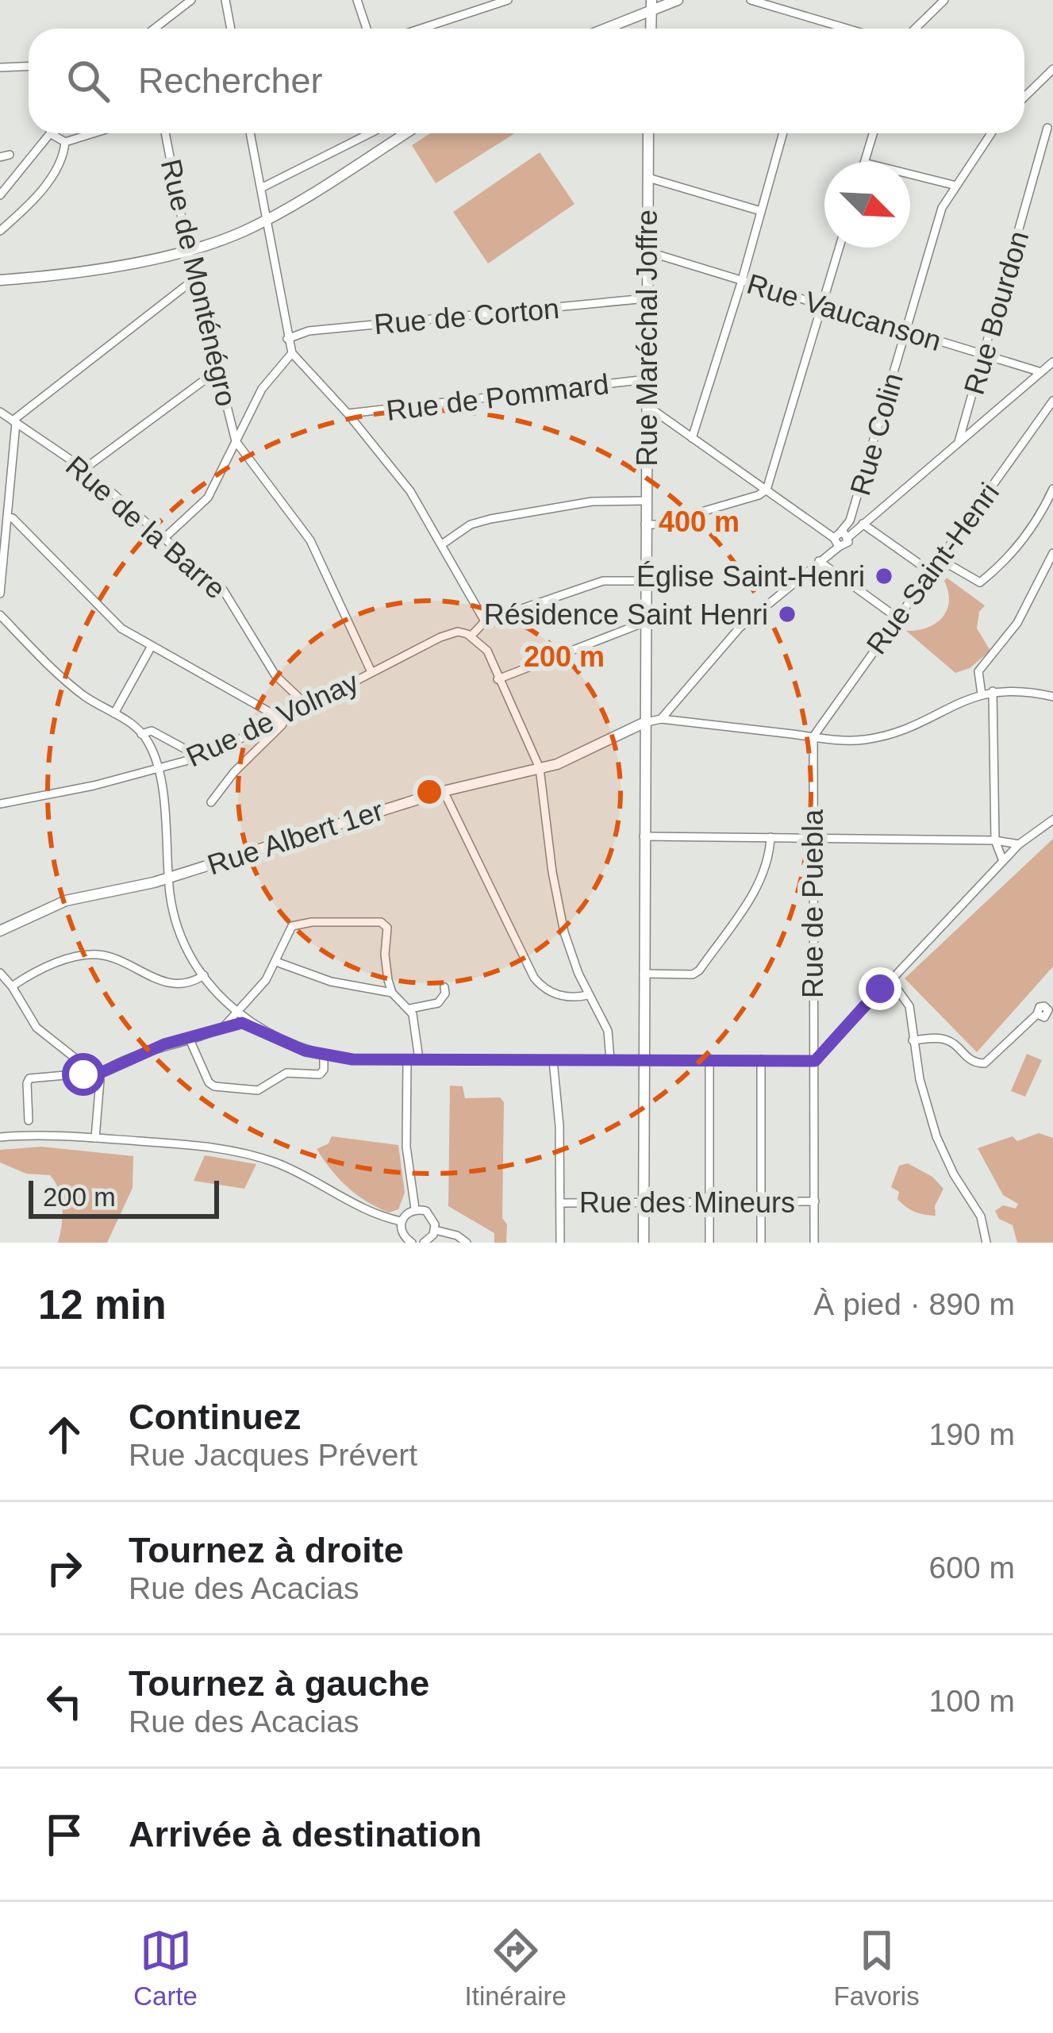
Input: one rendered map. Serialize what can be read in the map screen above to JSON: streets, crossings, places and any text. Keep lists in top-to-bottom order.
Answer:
{
  "streets": {
    "main road": ["Rue Maréchal Joffre", "Rue Albert 1er"],
    "street": [
      "Rue de Monténégro",
      "Rue Vaucanson",
      "Rue Bourdon",
      "Rue de Corton",
      "Rue de Pommard",
      "Rue Colin",
      "Rue de la Barre",
      "Rue Saint-Henri",
      "Rue de Volnay",
      "Rue de Puebla",
      "Rue des Mineurs"
    ]
  },
  "crossings": [
    ["Rue Vaucanson", "Rue Bourdon"],
    ["Rue Vaucanson", "Rue Maréchal Joffre"],
    ["Rue Vaucanson", "Rue Colin"],
    ["Rue de Corton", "Rue Maréchal Joffre"],
    ["Rue Maréchal Joffre", "Rue de Pommard"],
    ["Rue Maréchal Joffre", "Rue Albert 1er"],
    ["Rue Maréchal Joffre", "Rue des Mineurs"],
    ["Rue de la Barre", "Rue de Volnay"],
    ["Rue Saint-Henri", "Rue de Puebla"],
    ["Rue de Puebla", "Rue des Mineurs"]
  ],
  "places": ["Église Saint-Henri", "Résidence Saint Henri"],
  "scale_bar": "200 m",
  "north": "bottom right",
  "page": {
    "search": "Rechercher",
    "scale": "200 m",
    "heading": ["12 min", "À pied · 890 m"],
    "list": [
      ["Continuez", "Rue Jacques Prévert", "190 m"],
      ["Tournez à droite", "Rue des Acacias", "600 m"],
      ["Tournez à gauche", "Rue des Acacias", "100 m"],
      "Arrivée à destination"
    ],
    "nav": ["Carte", "Itinéraire", "Favoris"]
  },
  "rings": ["400 m", "200 m"]
}
